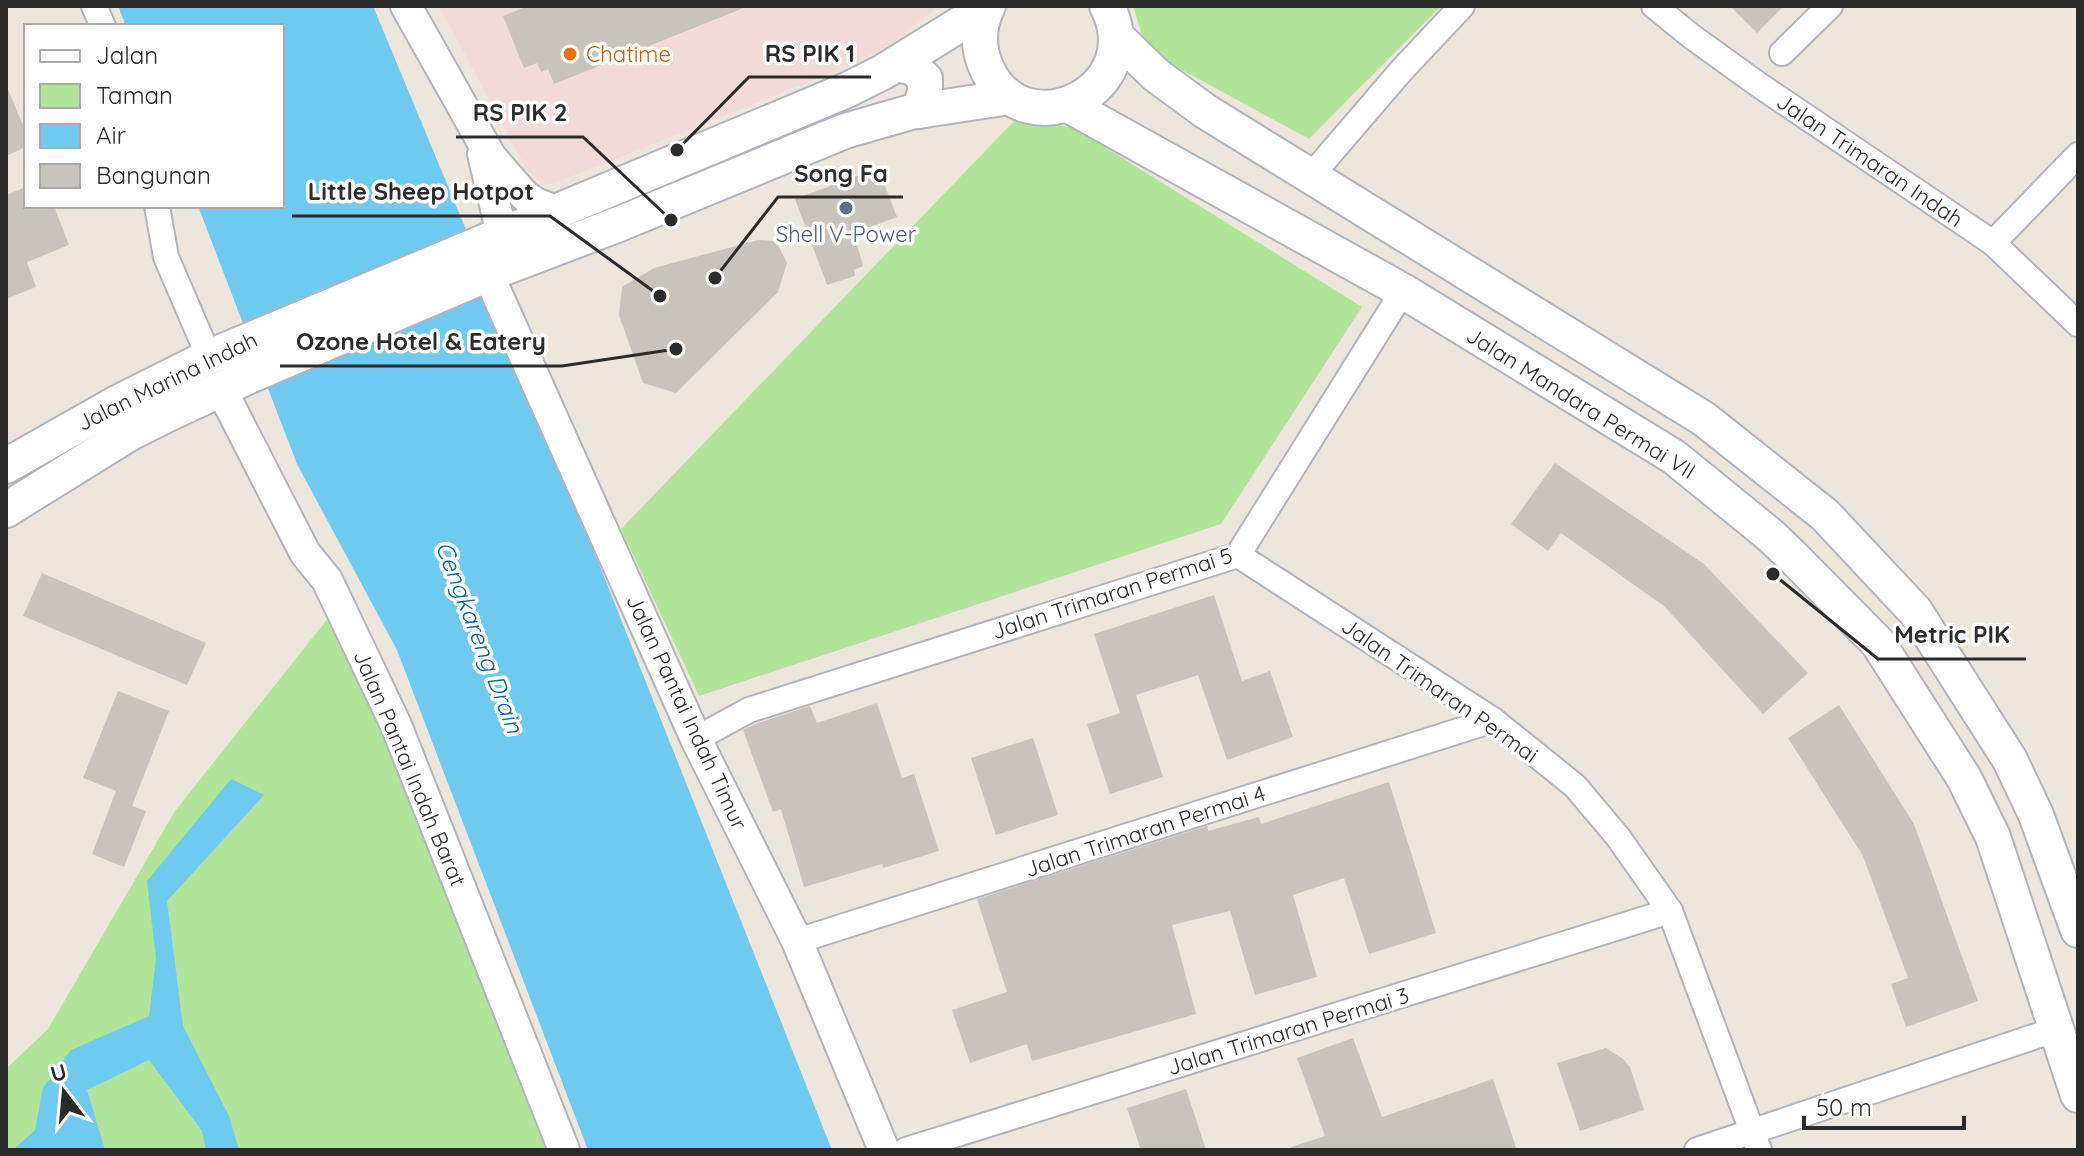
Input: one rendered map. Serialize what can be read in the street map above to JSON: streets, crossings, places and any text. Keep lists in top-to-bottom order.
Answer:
{
  "streets": {
    "main road": ["Jalan Marina Indah", "Jalan Mandara Permai VII", "Jalan Pantai Indah Barat"],
    "street": [
      "Jalan Trimaran Indah",
      "Jalan Trimaran Permai 5",
      "Jalan Trimaran Permai",
      "Jalan Pantai Indah Timur",
      "Jalan Trimaran Permai 4",
      "Jalan Trimaran Permai 3"
    ]
  },
  "crossings": [
    ["Jalan Marina Indah", "Jalan Pantai Indah Timur"],
    ["Jalan Marina Indah", "Jalan Pantai Indah Barat"],
    ["Jalan Mandara Permai VII", "Jalan Trimaran Permai 5"],
    ["Jalan Trimaran Permai 5", "Jalan Trimaran Permai"],
    ["Jalan Trimaran Permai 5", "Jalan Pantai Indah Timur"],
    ["Jalan Trimaran Permai", "Jalan Trimaran Permai 4"],
    ["Jalan Trimaran Permai", "Jalan Trimaran Permai 3"],
    ["Jalan Pantai Indah Timur", "Jalan Trimaran Permai 4"]
  ],
  "water": ["Cengkareng Drain"],
  "places": [
    "Chatime",
    "RS PIK 1",
    "Shell V-Power",
    "RS PIK 2",
    "Song Fa",
    "Little Sheep Hotpot",
    "Ozone Hotel & Eatery",
    "Metric PIK"
  ],
  "legend": [
    "Jalan",
    "Taman",
    "Air",
    "Bangunan"
  ],
  "scale_bar": "50 m",
  "north": "top"
}
